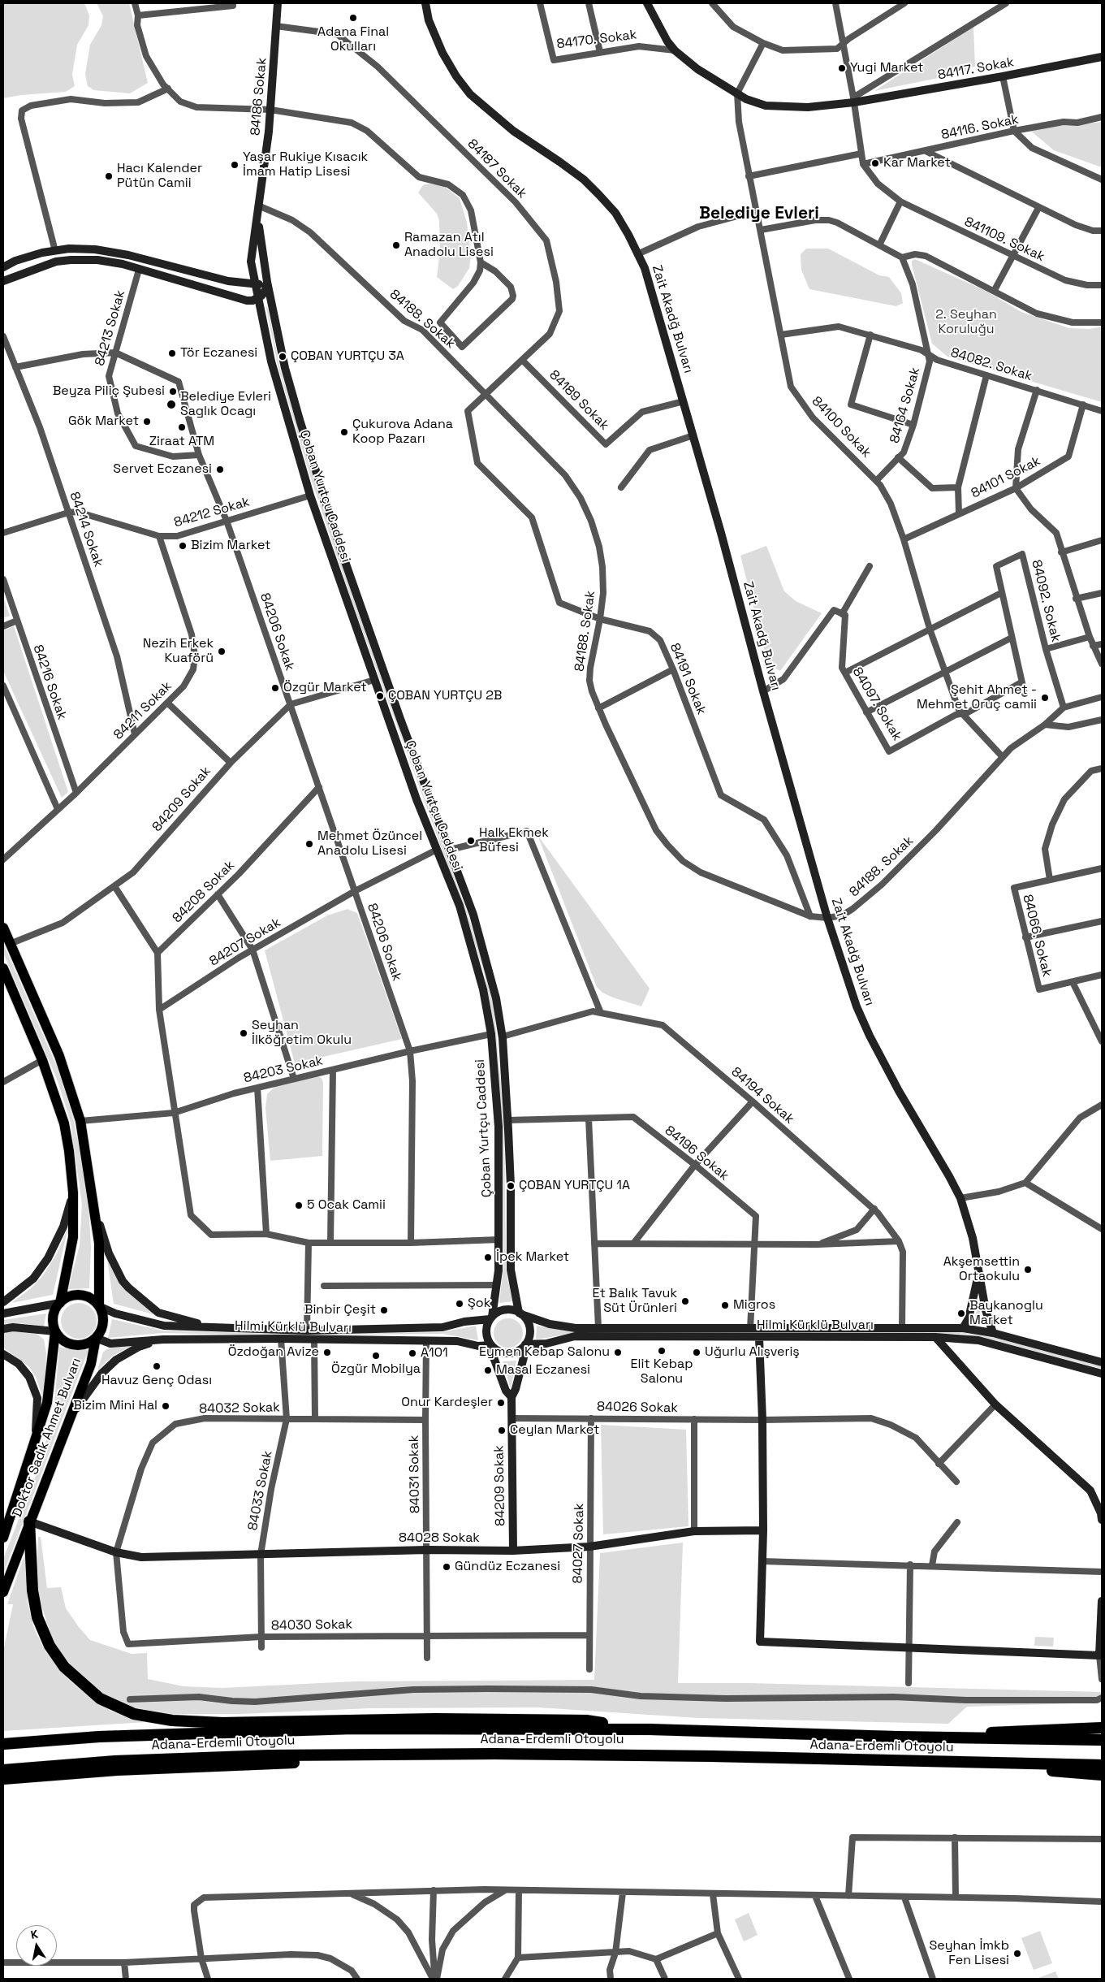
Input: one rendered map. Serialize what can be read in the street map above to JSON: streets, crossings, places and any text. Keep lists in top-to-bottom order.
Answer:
{
  "streets": {
    "highway": ["Adana-Erdemli Otoyolu"],
    "main road": [
      "84117. Sokak",
      "84186 Sokak",
      "Zait Akadğ Bulvarı",
      "Çoban Yurtçu Caddesi",
      "84209 Sokak",
      "Hilmi Kürklü Bulvarı",
      "Doktor Sadık Ahmet Bulvarı",
      "84028 Sokak"
    ],
    "street": [
      "84170. Sokak",
      "84116. Sokak",
      "84187 Sokak",
      "841109. Sokak",
      "84188. Sokak",
      "84213 Sokak",
      "84082. Sokak",
      "84189 Sokak",
      "84164 Sokak",
      "84100 Sokak",
      "84101 Sokak",
      "84212 Sokak",
      "84214 Sokak",
      "84092. Sokak",
      "84206 Sokak",
      "84191 Sokak",
      "84216 Sokak",
      "84097. Sokak",
      "84211 Sokak",
      "84208 Sokak",
      "84066. Sokak",
      "84207 Sokak",
      "84203 Sokak",
      "84194 Sokak",
      "84196 Sokak",
      "84026 Sokak",
      "84032 Sokak",
      "84031 Sokak",
      "84033 Sokak",
      "84027 Sokak",
      "84030 Sokak"
    ]
  },
  "crossings": [
    ["84186 Sokak", "84187 Sokak"],
    ["84186 Sokak", "84188. Sokak"],
    ["84186 Sokak", "Çoban Yurtçu Caddesi"],
    ["84187 Sokak", "84188. Sokak"],
    ["84187 Sokak", "84189 Sokak"],
    ["84187 Sokak", "84191 Sokak"],
    ["84188. Sokak", "Zait Akadğ Bulvarı"],
    ["84188. Sokak", "84100 Sokak"],
    ["84188. Sokak", "84092. Sokak"],
    ["84188. Sokak", "84191 Sokak"],
    ["Zait Akadğ Bulvarı", "84189 Sokak"],
    ["Zait Akadğ Bulvarı", "Hilmi Kürklü Bulvarı"],
    ["84213 Sokak", "84206 Sokak"],
    ["84082. Sokak", "84164 Sokak"],
    ["84082. Sokak", "84100 Sokak"],
    ["84082. Sokak", "84101 Sokak"],
    ["84164 Sokak", "84100 Sokak"],
    ["84100 Sokak", "84101 Sokak"],
    ["84100 Sokak", "84097. Sokak"],
    ["Çoban Yurtçu Caddesi", "84212 Sokak"],
    ["Çoban Yurtçu Caddesi", "84209 Sokak"],
    ["Çoban Yurtçu Caddesi", "84207 Sokak"],
    ["Çoban Yurtçu Caddesi", "84203 Sokak"],
    ["Çoban Yurtçu Caddesi", "84194 Sokak"],
    ["Çoban Yurtçu Caddesi", "84196 Sokak"],
    ["Çoban Yurtçu Caddesi", "Hilmi Kürklü Bulvarı"],
    ["84212 Sokak", "84214 Sokak"],
    ["84212 Sokak", "84206 Sokak"],
    ["84212 Sokak", "84211 Sokak"],
    ["84214 Sokak", "84206 Sokak"],
    ["84214 Sokak", "84211 Sokak"],
    ["84206 Sokak", "84209 Sokak"],
    ["84206 Sokak", "84208 Sokak"],
    ["84206 Sokak", "84207 Sokak"],
    ["84206 Sokak", "84203 Sokak"],
    ["84216 Sokak", "84211 Sokak"],
    ["84209 Sokak", "84026 Sokak"],
    ["84209 Sokak", "84028 Sokak"],
    ["84194 Sokak", "Hilmi Kürklü Bulvarı"],
    ["84196 Sokak", "Hilmi Kürklü Bulvarı"],
    ["Hilmi Kürklü Bulvarı", "Doktor Sadık Ahmet Bulvarı"],
    ["Hilmi Kürklü Bulvarı", "84031 Sokak"],
    ["Hilmi Kürklü Bulvarı", "84033 Sokak"],
    ["84026 Sokak", "84027 Sokak"],
    ["84032 Sokak", "84031 Sokak"],
    ["84032 Sokak", "84033 Sokak"],
    ["84032 Sokak", "84028 Sokak"],
    ["84032 Sokak", "84030 Sokak"],
    ["Doktor Sadık Ahmet Bulvarı", "84028 Sokak"],
    ["84031 Sokak", "84028 Sokak"],
    ["84031 Sokak", "84030 Sokak"],
    ["84033 Sokak", "84028 Sokak"],
    ["84033 Sokak", "84030 Sokak"],
    ["84028 Sokak", "84027 Sokak"],
    ["84028 Sokak", "84030 Sokak"],
    ["84027 Sokak", "84030 Sokak"]
  ],
  "districts": ["Belediye Evleri"],
  "parks": ["2. Seyhan Koruluğu"],
  "places": [
    "Adana Final Okulları",
    "Yugi Market",
    "Kar Market",
    "Yaşar Rukiye Kısacık İmam Hatip Lisesi",
    "Hacı Kalender Pütün Camii",
    "Ramazan Atıl Anadolu Lisesi",
    "Tör Eczanesi",
    "ÇOBAN YURTÇU 3A",
    "Beyza Piliç Şubesi",
    "Belediye Evleri Saglık Ocagı",
    "Gök Market",
    "Ziraat ATM",
    "Çukurova Adana Koop Pazarı",
    "Servet Eczanesi",
    "Bizim Market",
    "Nezih Erkek Kuaförü",
    "Özgür Market",
    "ÇOBAN YURTÇU 2B",
    "Şehit Ahmet - Mehmet Oruç camii",
    "Halk Ekmek Büfesi",
    "Mehmet Özüncel Anadolu Lisesi",
    "Seyhan İlköğretim Okulu",
    "ÇOBAN YURTÇU 1A",
    "5 Ocak Camii",
    "İpek Market",
    "Akşemsettin Ortaokulu",
    "Et Balık Tavuk Süt Ürünleri",
    "Şok",
    "Migros",
    "Binbir Çeşit",
    "Baykanoglu Market",
    "Elit Kebap Salonu",
    "Özdoğan Avize",
    "Eymen Kebap Salonu",
    "Uğurlu Alışveriş",
    "A101",
    "Özgür Mobilya",
    "Havuz Genç Odası",
    "Masal Eczanesi",
    "Onur Kardeşler",
    "Bizim Mini Hal",
    "Ceylan Market",
    "Gündüz Eczanesi",
    "Seyhan İmkb Fen Lisesi"
  ],
  "north": "top"
}
